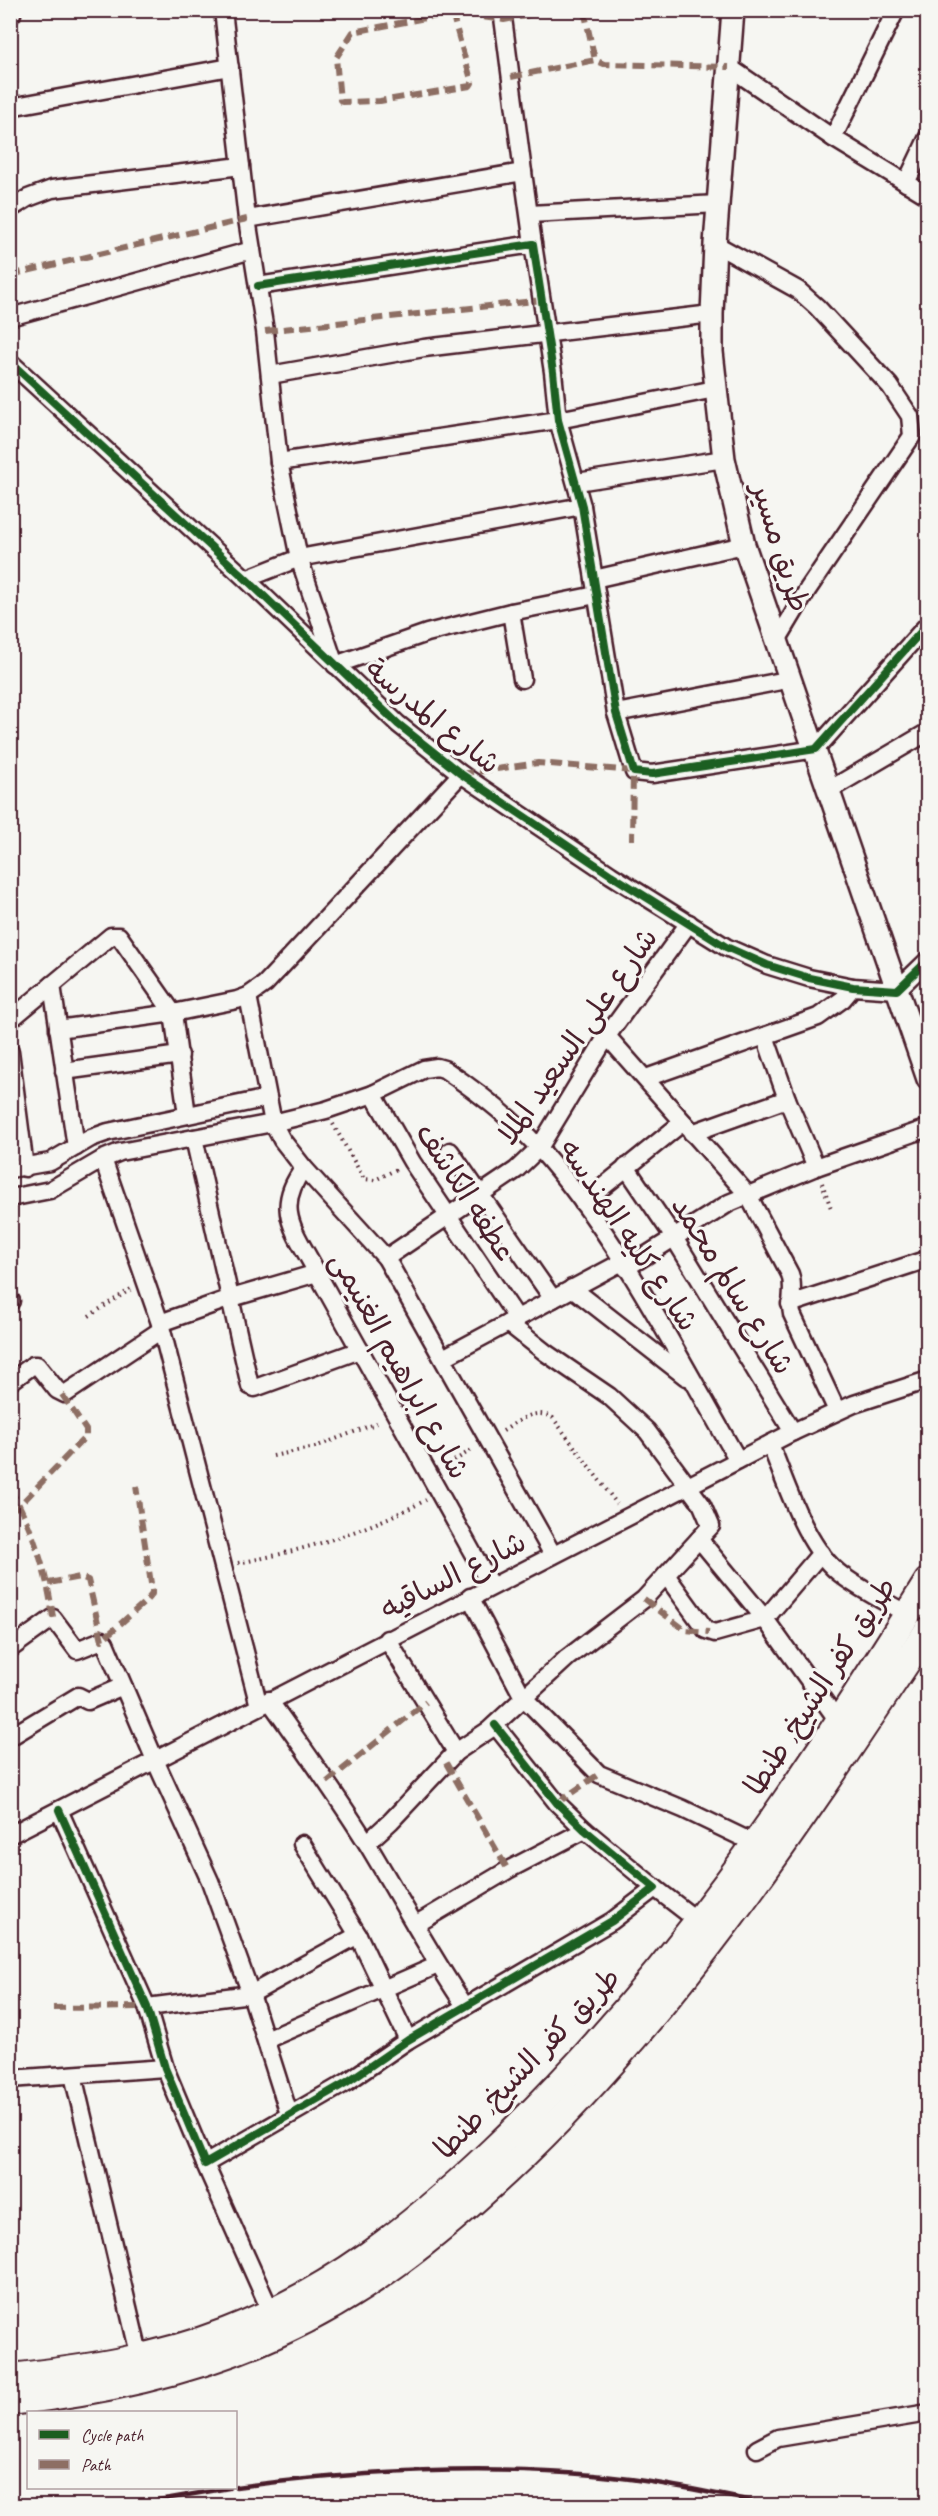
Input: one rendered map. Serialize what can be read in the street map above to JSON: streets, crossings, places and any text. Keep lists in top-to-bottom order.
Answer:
{
  "streets": {
    "main road": ["طريق كفر الشيخ, طنطا"],
    "street": [
      "طريق مسير",
      "شارع المدرسة",
      "شارع على السعيد الملا",
      "عطفه الكاشف",
      "شارع كليه الهندسه",
      "شارع سالم محمد",
      "شارع ابراهيم الغنيمى",
      "شارع الساقيه"
    ]
  },
  "crossings": [
    ["طريق مسير", "شارع المدرسة"],
    ["شارع المدرسة", "شارع على السعيد الملا"],
    ["شارع على السعيد الملا", "عطفه الكاشف"],
    ["شارع على السعيد الملا", "شارع كليه الهندسه"],
    ["عطفه الكاشف", "شارع كليه الهندسه"],
    ["عطفه الكاشف", "شارع الساقيه"],
    ["شارع كليه الهندسه", "شارع الساقيه"],
    ["شارع سالم محمد", "شارع الساقيه"],
    ["شارع ابراهيم الغنيمى", "شارع الساقيه"]
  ],
  "legend": ["Cycle path", "Path"]
}
